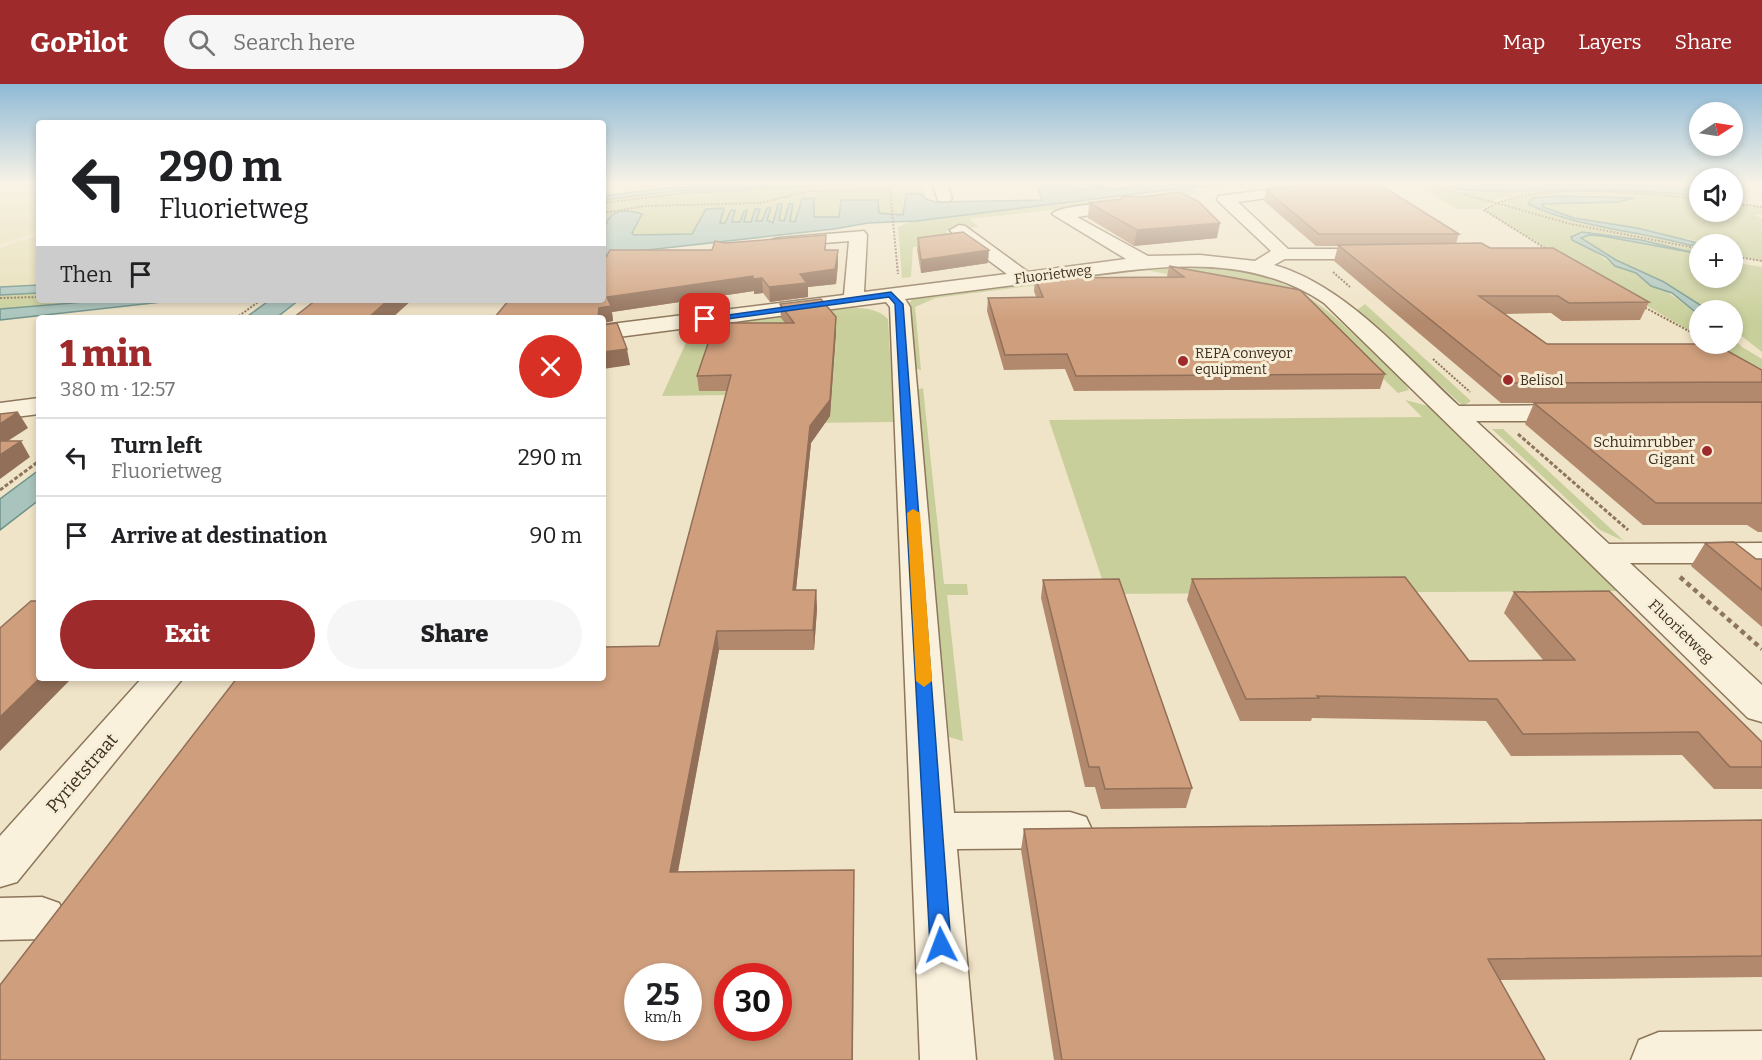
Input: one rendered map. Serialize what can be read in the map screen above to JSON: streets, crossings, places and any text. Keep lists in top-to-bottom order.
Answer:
{
  "streets": {
    "street": ["Fluorietweg", "Pyrietstraat"]
  },
  "places": ["REPA conveyor equipment", "Belisol", "Schuimrubber Gigant"],
  "north": "right",
  "page": {
    "header": "GoPilot",
    "search": "Search here",
    "nav": ["Map", "Layers", "Share"],
    "map_buttons": ["+", "−"],
    "turn": ["290 m", "Fluorietweg"],
    "then": "Then",
    "heading": ["1 min", "380 m · 12:57"],
    "list": [
      {
        "name": "Turn left",
        "note": "Fluorietweg",
        "value": "290 m"
      },
      {
        "name": "Arrive at destination",
        "value": "90 m"
      }
    ],
    "buttons": ["Exit", "Share"],
    "speed": "25 km/h",
    "limit": "30"
  }
}
